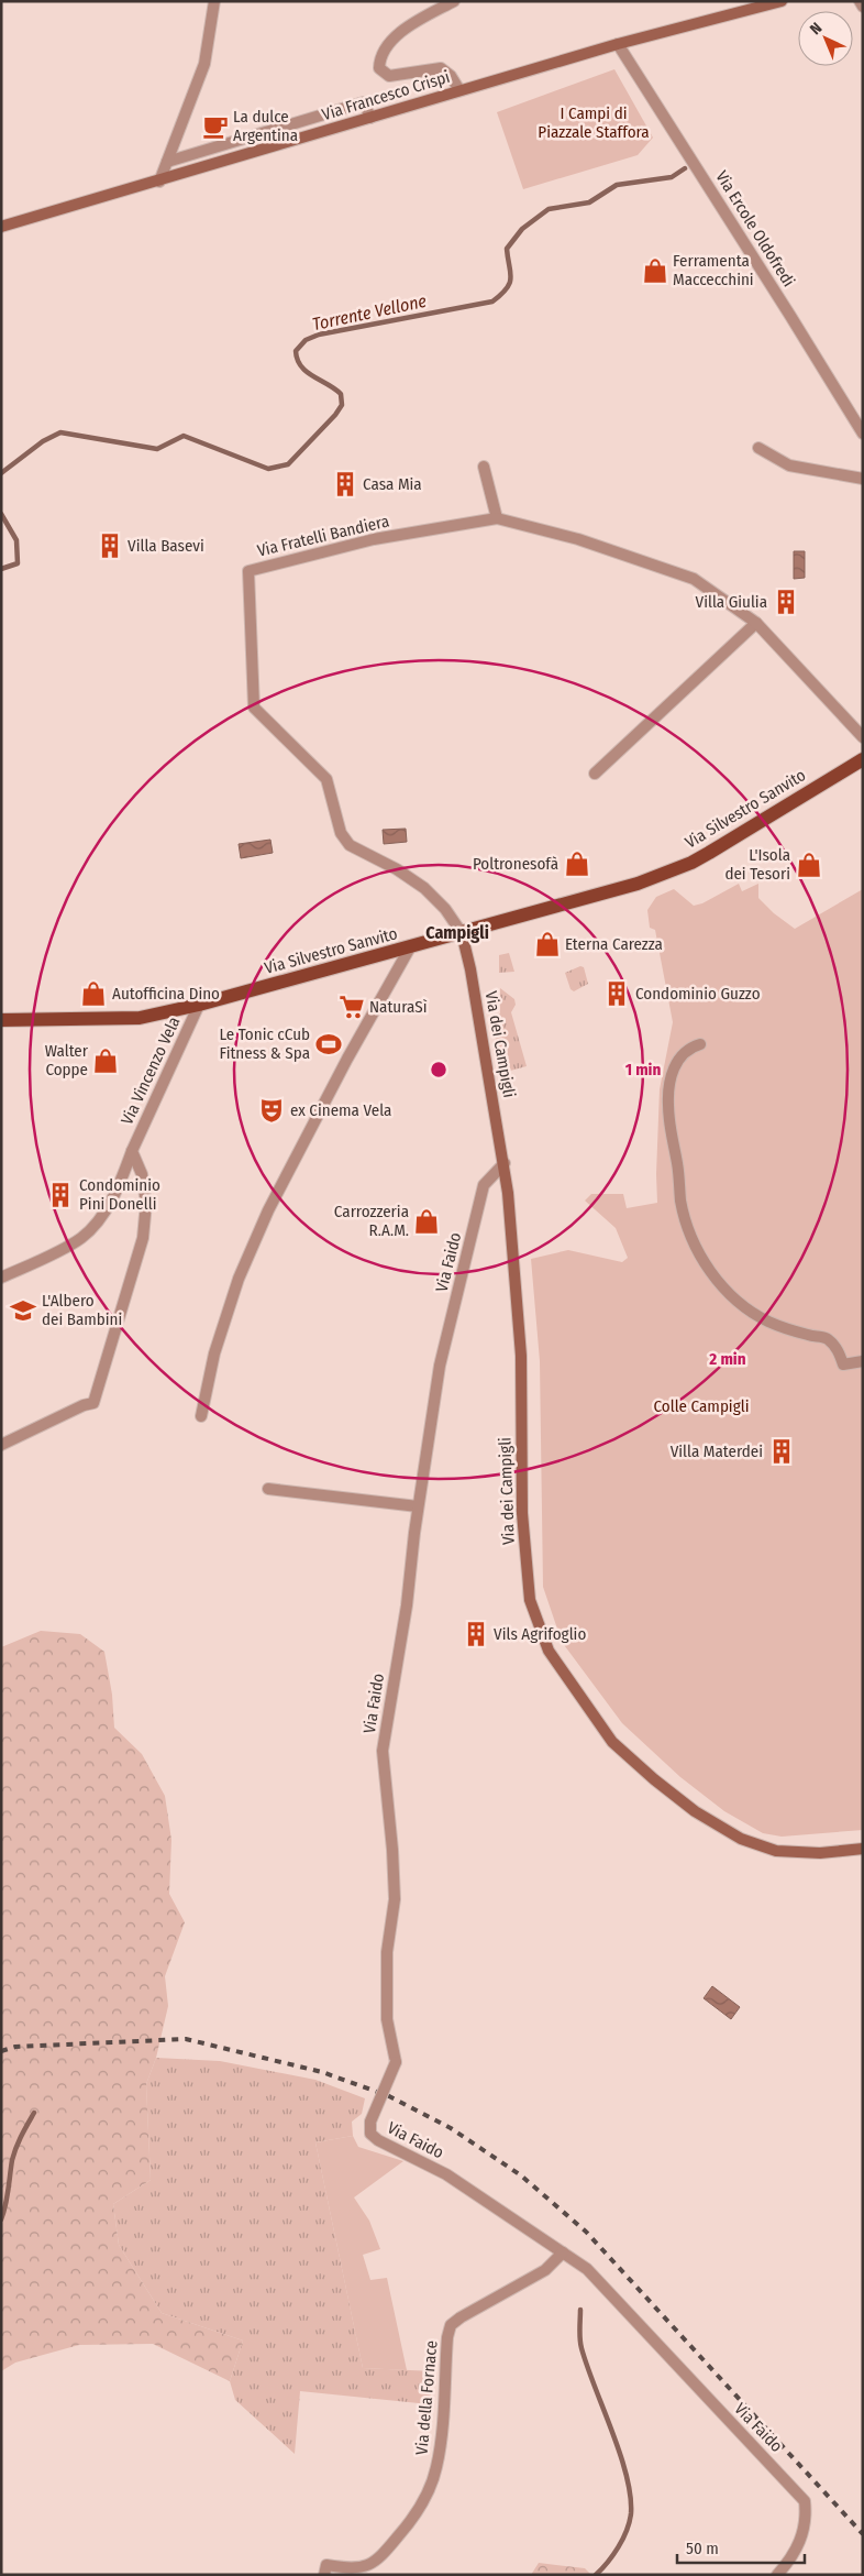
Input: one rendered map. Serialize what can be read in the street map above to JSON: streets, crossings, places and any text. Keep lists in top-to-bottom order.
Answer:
{
  "streets": {
    "main road": ["Via Silvestro Sanvito"],
    "street": [
      "Via Francesco Crispi",
      "Via Ercole Oldofredi",
      "Via Fratelli Bandiera",
      "Via dei Campigli",
      "Via Vincenzo Vela",
      "Via Faido",
      "Via della Fornace"
    ]
  },
  "crossings": [
    ["Via Francesco Crispi", "Via Ercole Oldofredi"],
    ["Via Fratelli Bandiera", "Via Silvestro Sanvito"],
    ["Via Fratelli Bandiera", "Via dei Campigli"],
    ["Via Silvestro Sanvito", "Via dei Campigli"],
    ["Via Silvestro Sanvito", "Via Vincenzo Vela"],
    ["Via dei Campigli", "Via Faido"],
    ["Via Faido", "Via della Fornace"]
  ],
  "districts": ["Campigli"],
  "water": ["Torrente Vellone"],
  "parks": ["I Campi di Piazzale Staffora", "Colle Campigli"],
  "places": {
    "cafe": ["La dulce Argentina"],
    "shop": [
      "Ferramenta Maccecchini",
      "Poltronesofà",
      "L'Isola dei Tesori",
      "Eterna Carezza",
      "Autofficina Dino",
      "Walter Coppe",
      "Carrozzeria R.A.M."
    ],
    "building": [
      "Casa Mia",
      "Villa Basevi",
      "Villa Giulia",
      "Condominio Guzzo",
      "Condominio Pini Donelli",
      "Villa Materdei",
      "Vils Agrifoglio"
    ],
    "supermarket": ["NaturaSì"],
    "sports": ["Le Tonic cCub Fitness & Spa"],
    "theatre": ["ex Cinema Vela"],
    "school or university": ["L'Albero dei Bambini"]
  },
  "scale_bar": "50 m",
  "north": "top left",
  "rings": ["1 min", "2 min"]
}
